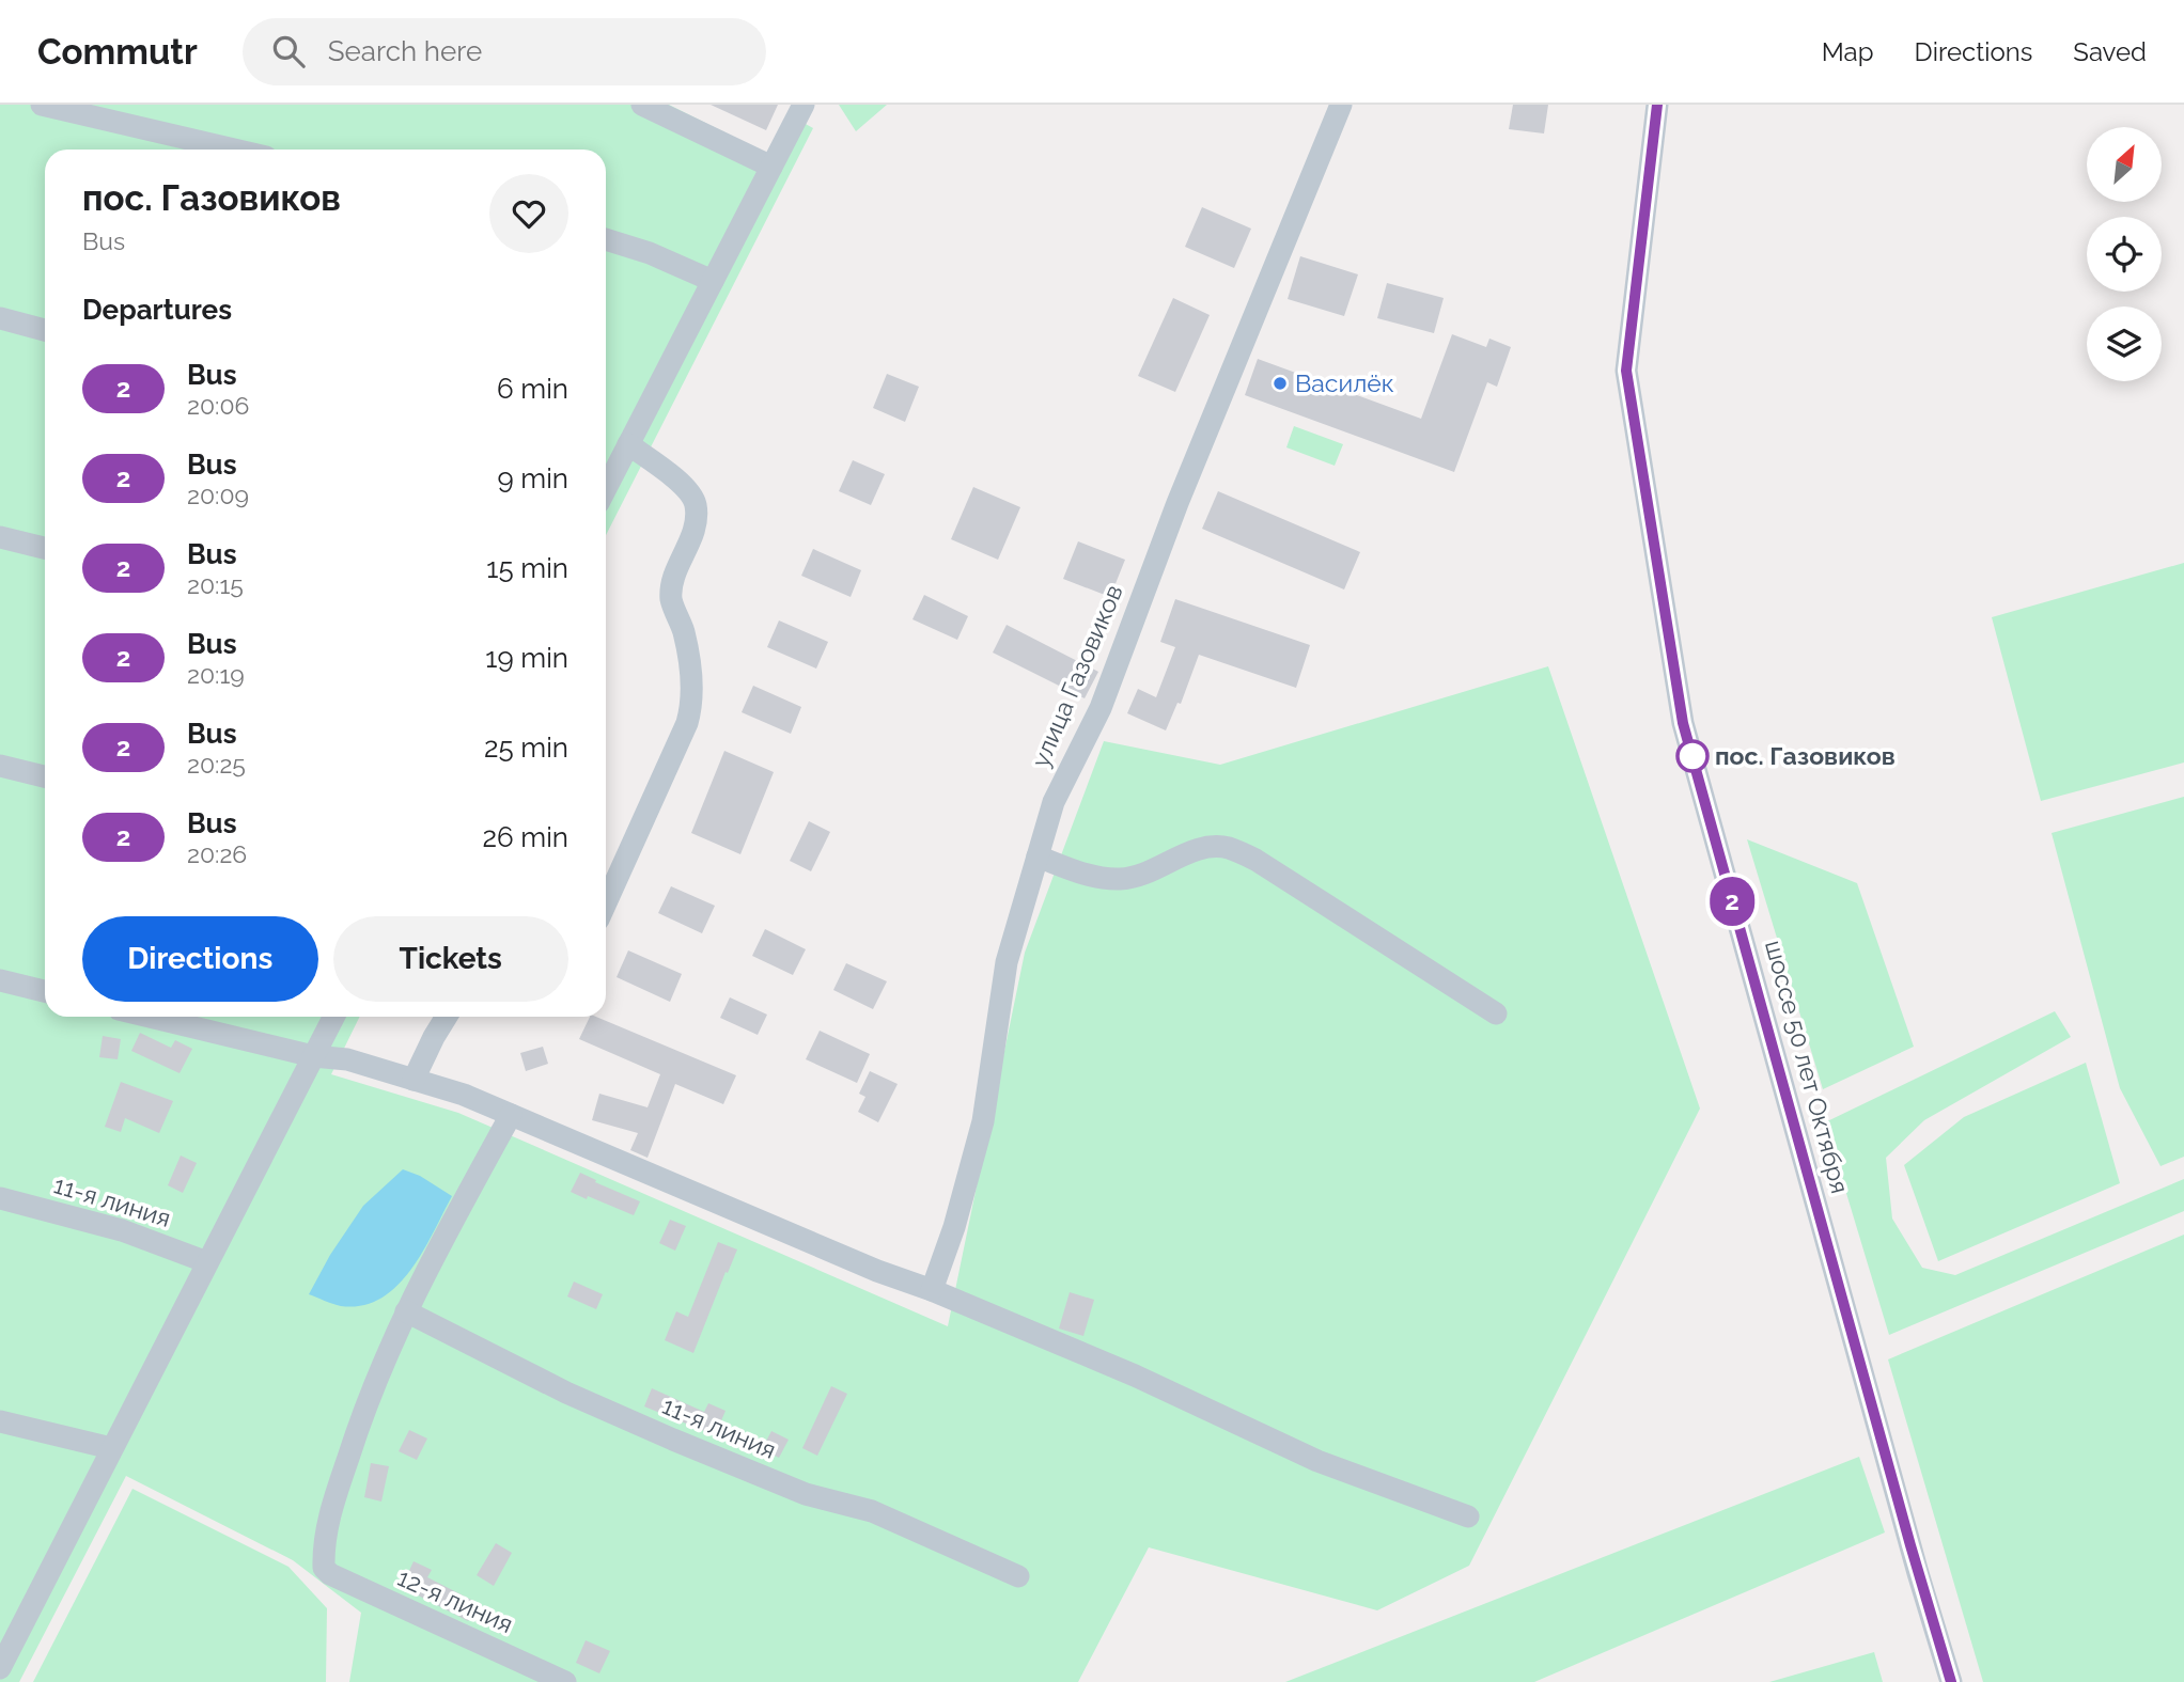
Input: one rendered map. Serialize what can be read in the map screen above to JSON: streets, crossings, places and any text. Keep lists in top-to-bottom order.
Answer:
{
  "streets": {
    "street": [
      "улица Газовиков",
      "шоссе 50 лет Октября",
      "11-я линия",
      "12-я линия"
    ]
  },
  "crossings": [
    ["11-я линия", "12-я линия"]
  ],
  "places": ["Василёк", "пос. Газовиков"],
  "lines": ["bus line 2"],
  "north": "top right",
  "page": {
    "header": "Commutr",
    "search": "Search here",
    "nav": ["Map", "Directions", "Saved"],
    "on_map": "2",
    "heading": [
      ["пос. Газовиков", "Bus"],
      "Departures"
    ],
    "list": [
      {
        "mark": "2",
        "name": "Bus",
        "note": "20:06",
        "value": "6 min"
      },
      {
        "mark": "2",
        "name": "Bus",
        "note": "20:09",
        "value": "9 min"
      },
      {
        "mark": "2",
        "name": "Bus",
        "note": "20:15",
        "value": "15 min"
      },
      {
        "mark": "2",
        "name": "Bus",
        "note": "20:19",
        "value": "19 min"
      },
      {
        "mark": "2",
        "name": "Bus",
        "note": "20:25",
        "value": "25 min"
      },
      {
        "mark": "2",
        "name": "Bus",
        "note": "20:26",
        "value": "26 min"
      }
    ],
    "buttons": ["Directions", "Tickets"]
  }
}
